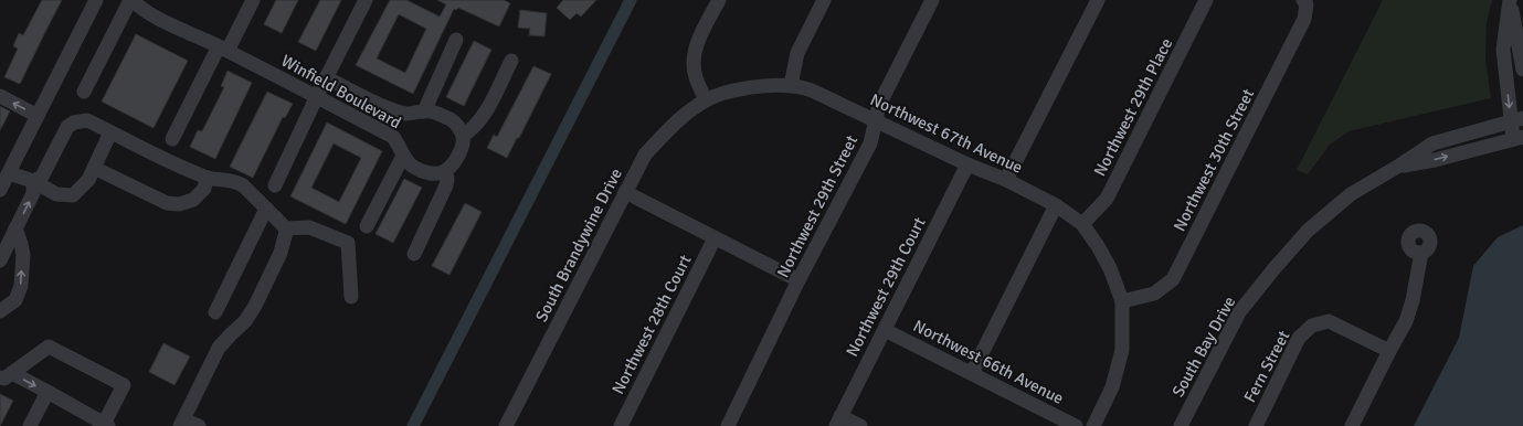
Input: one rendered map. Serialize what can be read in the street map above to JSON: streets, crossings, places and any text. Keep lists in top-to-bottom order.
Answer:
{
  "streets": {
    "street": [
      "Winfield Boulevard",
      "Northwest 29th Place",
      "Northwest 67th Avenue",
      "Northwest 30th Street",
      "Northwest 29th Street",
      "South Brandywine Drive",
      "Northwest 29th Court",
      "Northwest 28th Court",
      "South Bay Drive",
      "Northwest 66th Avenue",
      "Fern Street"
    ]
  },
  "crossings": [
    ["Northwest 29th Place", "Northwest 67th Avenue"],
    ["Northwest 67th Avenue", "Northwest 30th Street"],
    ["Northwest 67th Avenue", "Northwest 29th Street"],
    ["Northwest 67th Avenue", "South Brandywine Drive"],
    ["Northwest 67th Avenue", "Northwest 29th Court"],
    ["Northwest 29th Court", "Northwest 66th Avenue"]
  ]
}
